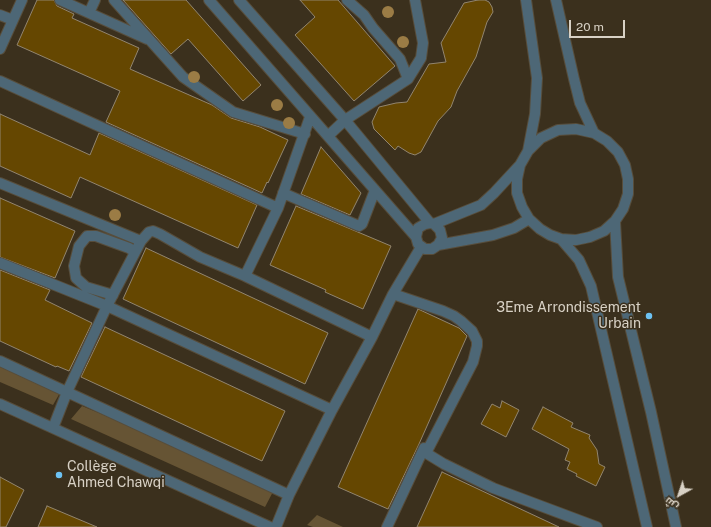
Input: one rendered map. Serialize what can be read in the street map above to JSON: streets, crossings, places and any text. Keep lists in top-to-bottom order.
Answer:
{
  "places": ["3Eme Arrondissement Urbain", "Collège Ahmed Chawqi"],
  "scale_bar": "20 m",
  "north": "bottom left"
}
